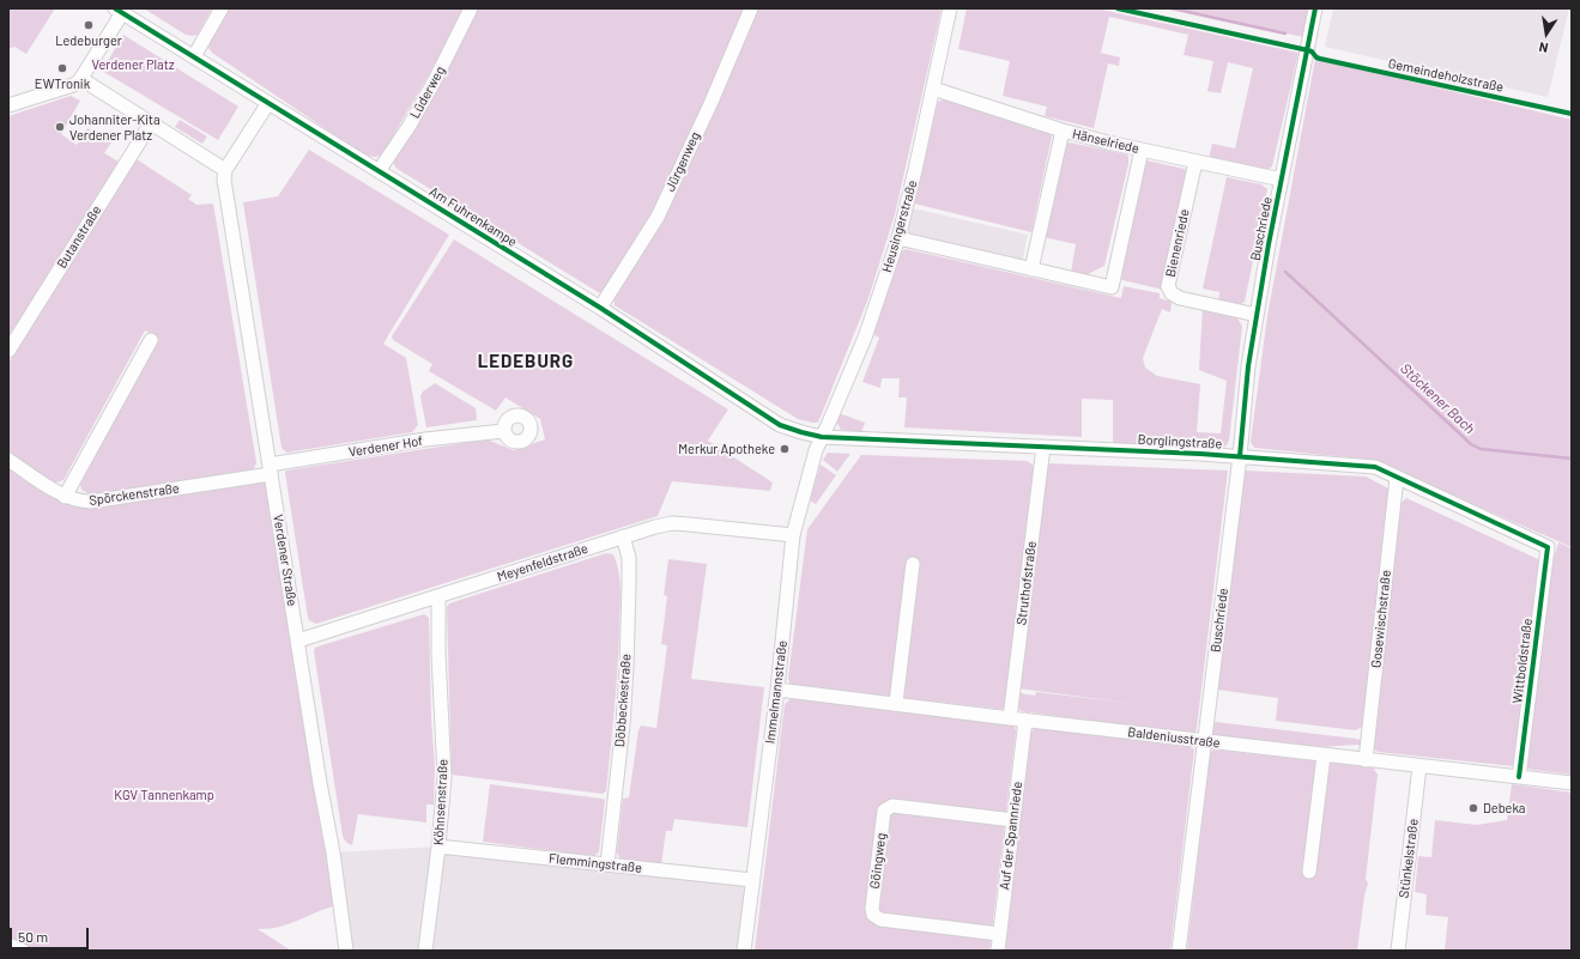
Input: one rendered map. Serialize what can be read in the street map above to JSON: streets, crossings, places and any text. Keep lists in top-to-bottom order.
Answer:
{
  "streets": {
    "street": [
      "Lüderweg",
      "Hänselriede",
      "Jürgenweg",
      "Am Fuhrenkampe",
      "Heusingerstraße",
      "Buschriede",
      "Butanstraße",
      "Bienenriede",
      "Borglingstraße",
      "Verdener Hof",
      "Spörckenstraße",
      "Verdener Straße",
      "Meyenfeldstraße",
      "Struthofstraße",
      "Gosewischstraße",
      "Wittboldstraße",
      "Immelmannstraße",
      "Döbbeckestraße",
      "Baldeniusstraße",
      "Köhnsenstraße",
      "Auf der Spannriede",
      "Stünkelstraße",
      "Göingweg",
      "Flemmingstraße"
    ],
    "cycle path": ["Gemeindeholzstraße"]
  },
  "crossings": [
    ["Lüderweg", "Am Fuhrenkampe"],
    ["Hänselriede", "Heusingerstraße"],
    ["Hänselriede", "Buschriede"],
    ["Hänselriede", "Bienenriede"],
    ["Jürgenweg", "Am Fuhrenkampe"],
    ["Am Fuhrenkampe", "Heusingerstraße"],
    ["Am Fuhrenkampe", "Borglingstraße"],
    ["Am Fuhrenkampe", "Immelmannstraße"],
    ["Heusingerstraße", "Borglingstraße"],
    ["Heusingerstraße", "Immelmannstraße"],
    ["Buschriede", "Bienenriede"],
    ["Buschriede", "Borglingstraße"],
    ["Buschriede", "Baldeniusstraße"],
    ["Borglingstraße", "Struthofstraße"],
    ["Borglingstraße", "Gosewischstraße"],
    ["Borglingstraße", "Wittboldstraße"],
    ["Borglingstraße", "Immelmannstraße"],
    ["Verdener Hof", "Spörckenstraße"],
    ["Verdener Hof", "Verdener Straße"],
    ["Spörckenstraße", "Verdener Straße"],
    ["Verdener Straße", "Meyenfeldstraße"],
    ["Meyenfeldstraße", "Immelmannstraße"],
    ["Meyenfeldstraße", "Döbbeckestraße"],
    ["Meyenfeldstraße", "Köhnsenstraße"],
    ["Struthofstraße", "Baldeniusstraße"],
    ["Gosewischstraße", "Baldeniusstraße"],
    ["Wittboldstraße", "Baldeniusstraße"],
    ["Immelmannstraße", "Baldeniusstraße"],
    ["Immelmannstraße", "Flemmingstraße"],
    ["Döbbeckestraße", "Flemmingstraße"],
    ["Baldeniusstraße", "Auf der Spannriede"],
    ["Baldeniusstraße", "Stünkelstraße"],
    ["Köhnsenstraße", "Flemmingstraße"],
    ["Auf der Spannriede", "Göingweg"]
  ],
  "districts": ["LEDEBURG"],
  "water": ["Stöckener Bach"],
  "parks": ["Verdener Platz", "KGV Tannenkamp"],
  "places": [
    "Ledeburger",
    "EWTronik",
    "Johanniter-Kita Verdener Platz",
    "Merkur Apotheke",
    "Debeka"
  ],
  "scale_bar": "50 m",
  "north": "bottom"
}
